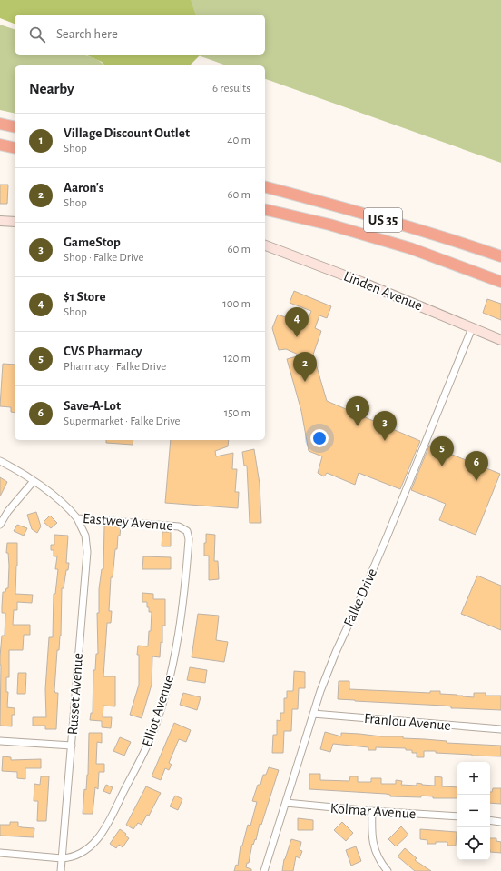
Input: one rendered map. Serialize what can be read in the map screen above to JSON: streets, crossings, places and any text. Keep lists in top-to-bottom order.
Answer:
{
  "streets": {
    "highway": ["US 35"],
    "main road": ["Linden Avenue"],
    "street": [
      "Eastwey Avenue",
      "Falke Drive",
      "Russet Avenue",
      "Elliot Avenue",
      "Franlou Avenue",
      "Kolmar Avenue"
    ]
  },
  "crossings": [
    ["Linden Avenue", "Falke Drive"],
    ["Eastwey Avenue", "Russet Avenue"],
    ["Eastwey Avenue", "Elliot Avenue"],
    ["Falke Drive", "Franlou Avenue"],
    ["Falke Drive", "Kolmar Avenue"],
    ["Russet Avenue", "Elliot Avenue"]
  ],
  "page": {
    "search": "Search here",
    "heading": ["Nearby", "6 results"],
    "list": [
      {
        "mark": "1",
        "name": "Village Discount Outlet",
        "note": "Shop",
        "value": "40 m"
      },
      {
        "mark": "2",
        "name": "Aaron's",
        "note": "Shop",
        "value": "60 m"
      },
      {
        "mark": "3",
        "name": "GameStop",
        "note": "Shop · Falke Drive",
        "value": "60 m"
      },
      {
        "mark": "4",
        "name": "$1 Store",
        "note": "Shop",
        "value": "100 m"
      },
      {
        "mark": "5",
        "name": "CVS Pharmacy",
        "note": "Pharmacy · Falke Drive",
        "value": "120 m"
      },
      {
        "mark": "6",
        "name": "Save-A-Lot",
        "note": "Supermarket · Falke Drive",
        "value": "150 m"
      }
    ],
    "pins": [
      "4",
      "2",
      "1",
      "3",
      "5",
      "6"
    ],
    "map_buttons": ["+", "−"]
  }
}
